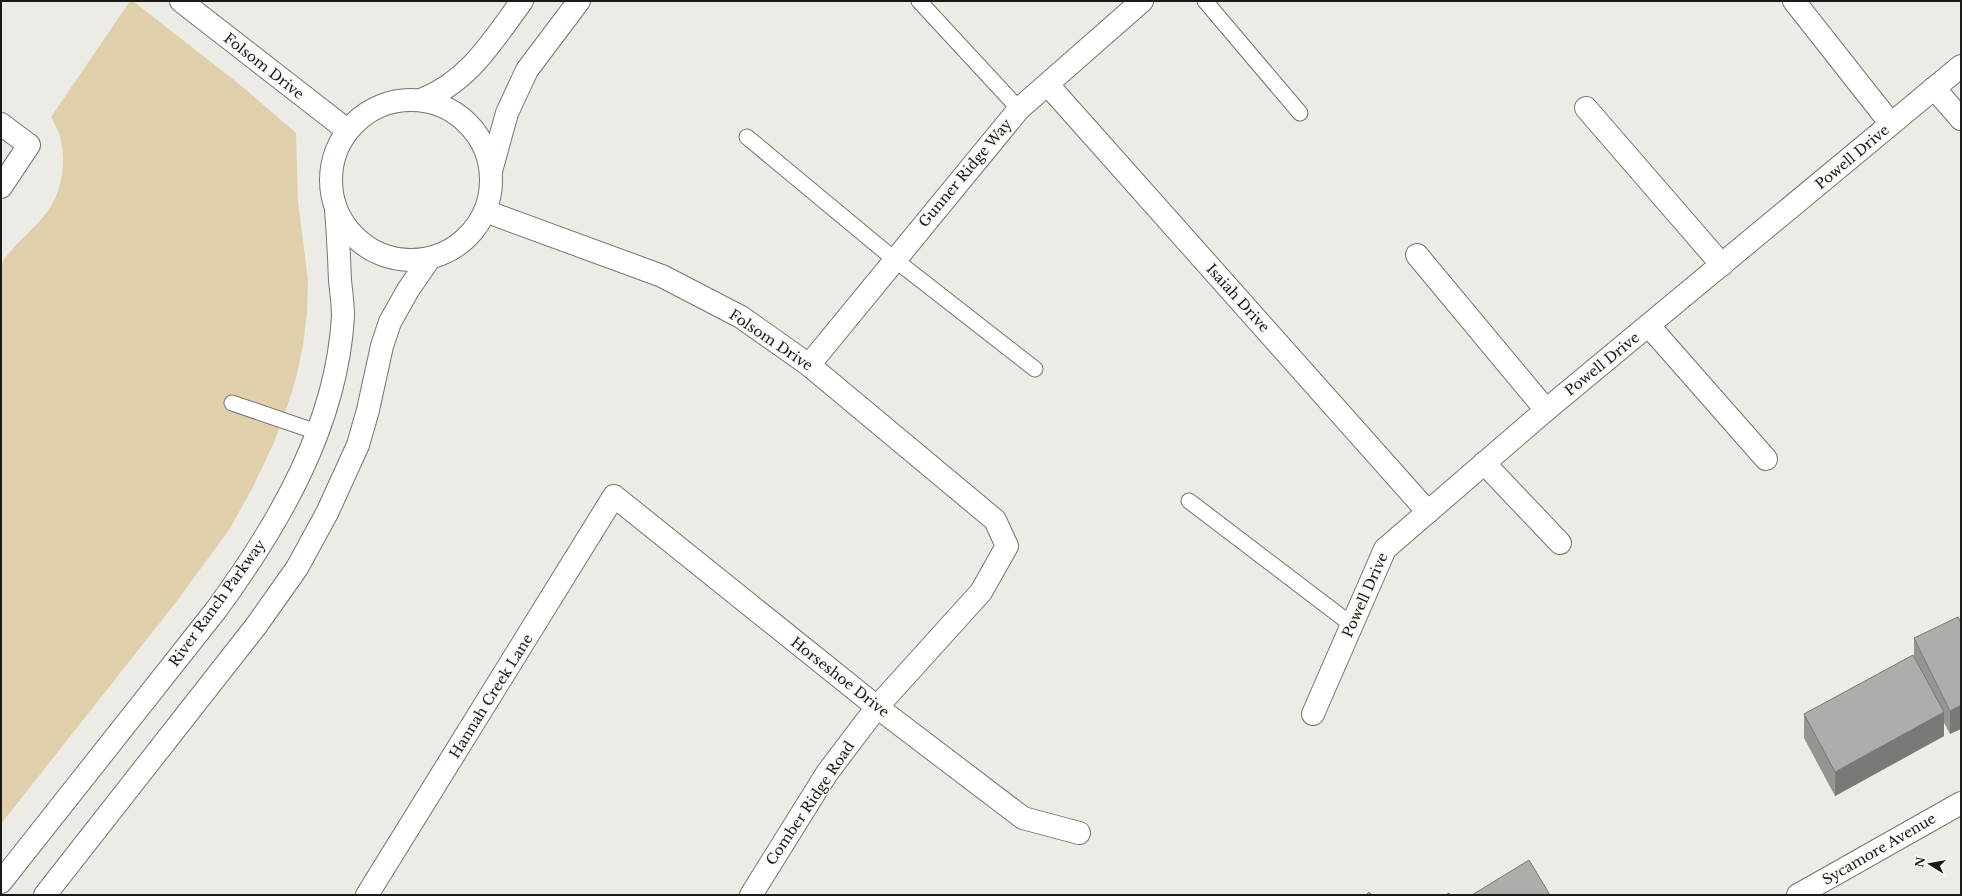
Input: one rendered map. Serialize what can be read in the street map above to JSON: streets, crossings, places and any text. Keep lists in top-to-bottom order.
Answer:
{
  "streets": {
    "street": [
      "Folsom Drive",
      "Powell Drive",
      "Gunner Ridge Way",
      "Isaiah Drive",
      "River Ranch Parkway",
      "Horseshoe Drive",
      "Hannah Creek Lane",
      "Comber Ridge Road",
      "Sycamore Avenue"
    ]
  },
  "crossings": [
    ["Folsom Drive", "Gunner Ridge Way"],
    ["Folsom Drive", "Comber Ridge Road"],
    ["Powell Drive", "Isaiah Drive"],
    ["Gunner Ridge Way", "Isaiah Drive"],
    ["Horseshoe Drive", "Hannah Creek Lane"],
    ["Horseshoe Drive", "Comber Ridge Road"]
  ],
  "north": "left"
}
